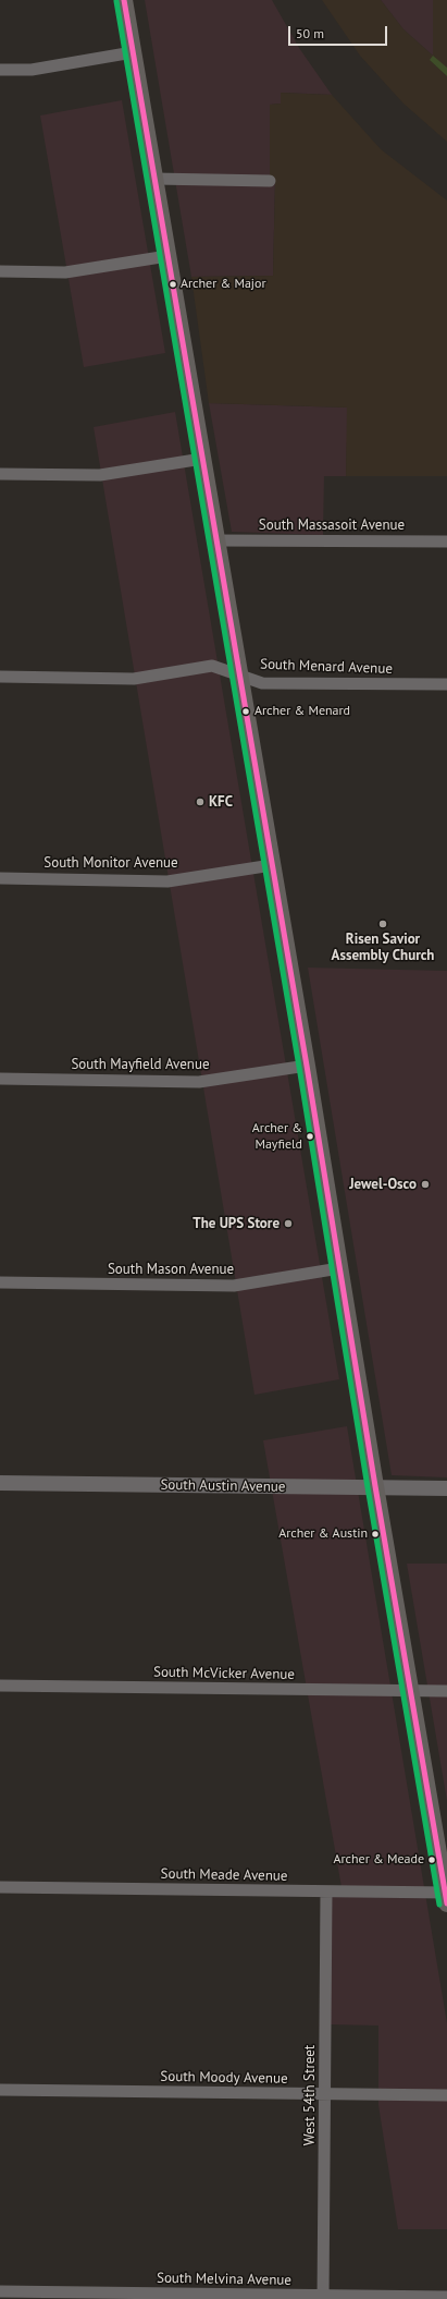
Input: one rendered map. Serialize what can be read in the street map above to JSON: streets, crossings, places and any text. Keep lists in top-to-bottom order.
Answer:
{
  "streets": {
    "street": [
      "South Massasoit Avenue",
      "South Menard Avenue",
      "South Monitor Avenue",
      "South Mayfield Avenue",
      "South Mason Avenue",
      "South Austin Avenue",
      "South McVicker Avenue",
      "South Meade Avenue",
      "South Moody Avenue",
      "West 54th Street",
      "South Melvina Avenue"
    ]
  },
  "crossings": [
    ["South Meade Avenue", "West 54th Street"],
    ["South Moody Avenue", "West 54th Street"],
    ["West 54th Street", "South Melvina Avenue"]
  ],
  "places": [
    "Archer & Major",
    "Archer & Menard",
    "KFC",
    "Risen Savior Assembly Church",
    "Archer & Mayfield",
    "Jewel-Osco",
    "The UPS Store",
    "Archer & Austin",
    "Archer & Meade"
  ],
  "scale_bar": "50 m"
}
